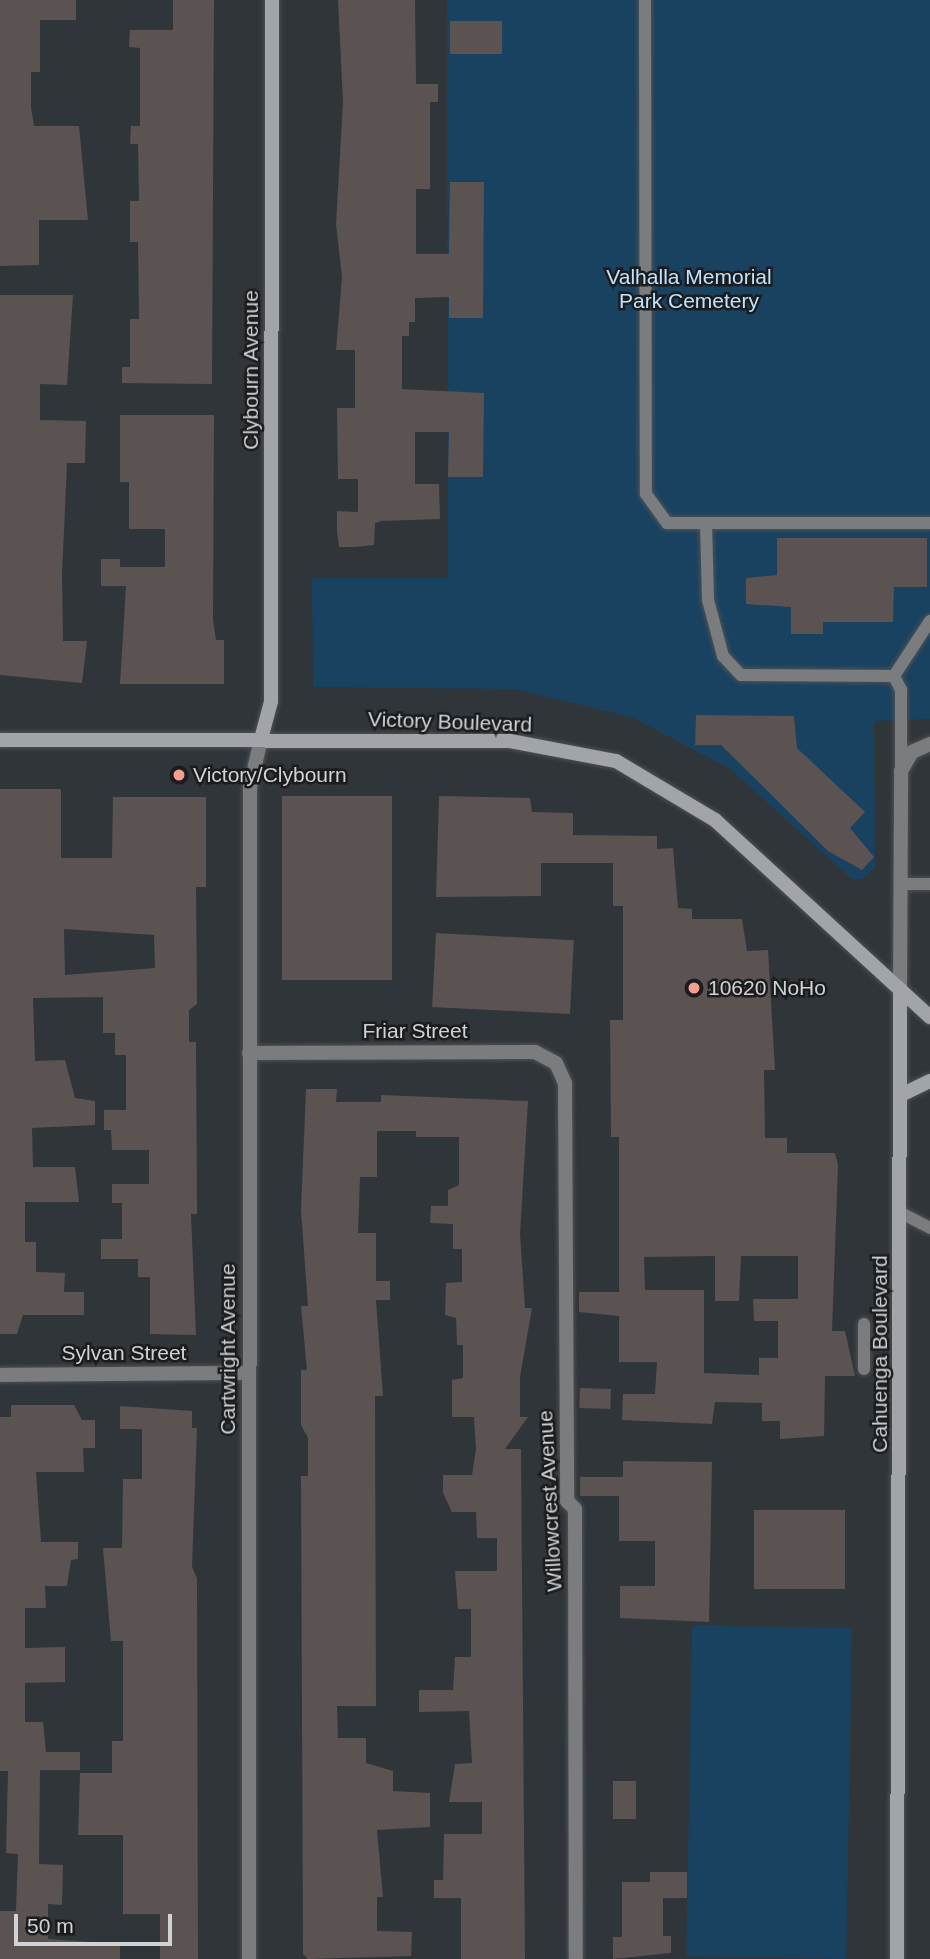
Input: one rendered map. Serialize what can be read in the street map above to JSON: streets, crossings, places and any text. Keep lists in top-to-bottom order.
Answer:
{
  "streets": {
    "main road": ["Clybourn Avenue", "Victory Boulevard", "Cahuenga Boulevard"],
    "street": [
      "Friar Street",
      "Cartwright Avenue",
      "Sylvan Street",
      "Willowcrest Avenue"
    ]
  },
  "crossings": [
    ["Clybourn Avenue", "Victory Boulevard"],
    ["Clybourn Avenue", "Cartwright Avenue"],
    ["Victory Boulevard", "Cartwright Avenue"],
    ["Victory Boulevard", "Cahuenga Boulevard"],
    ["Friar Street", "Cartwright Avenue"],
    ["Friar Street", "Willowcrest Avenue"],
    ["Cartwright Avenue", "Sylvan Street"]
  ],
  "parks": ["Valhalla Memorial Park Cemetery"],
  "places": ["Victory/Clybourn", "10620 NoHo"],
  "scale_bar": "50 m"
}
